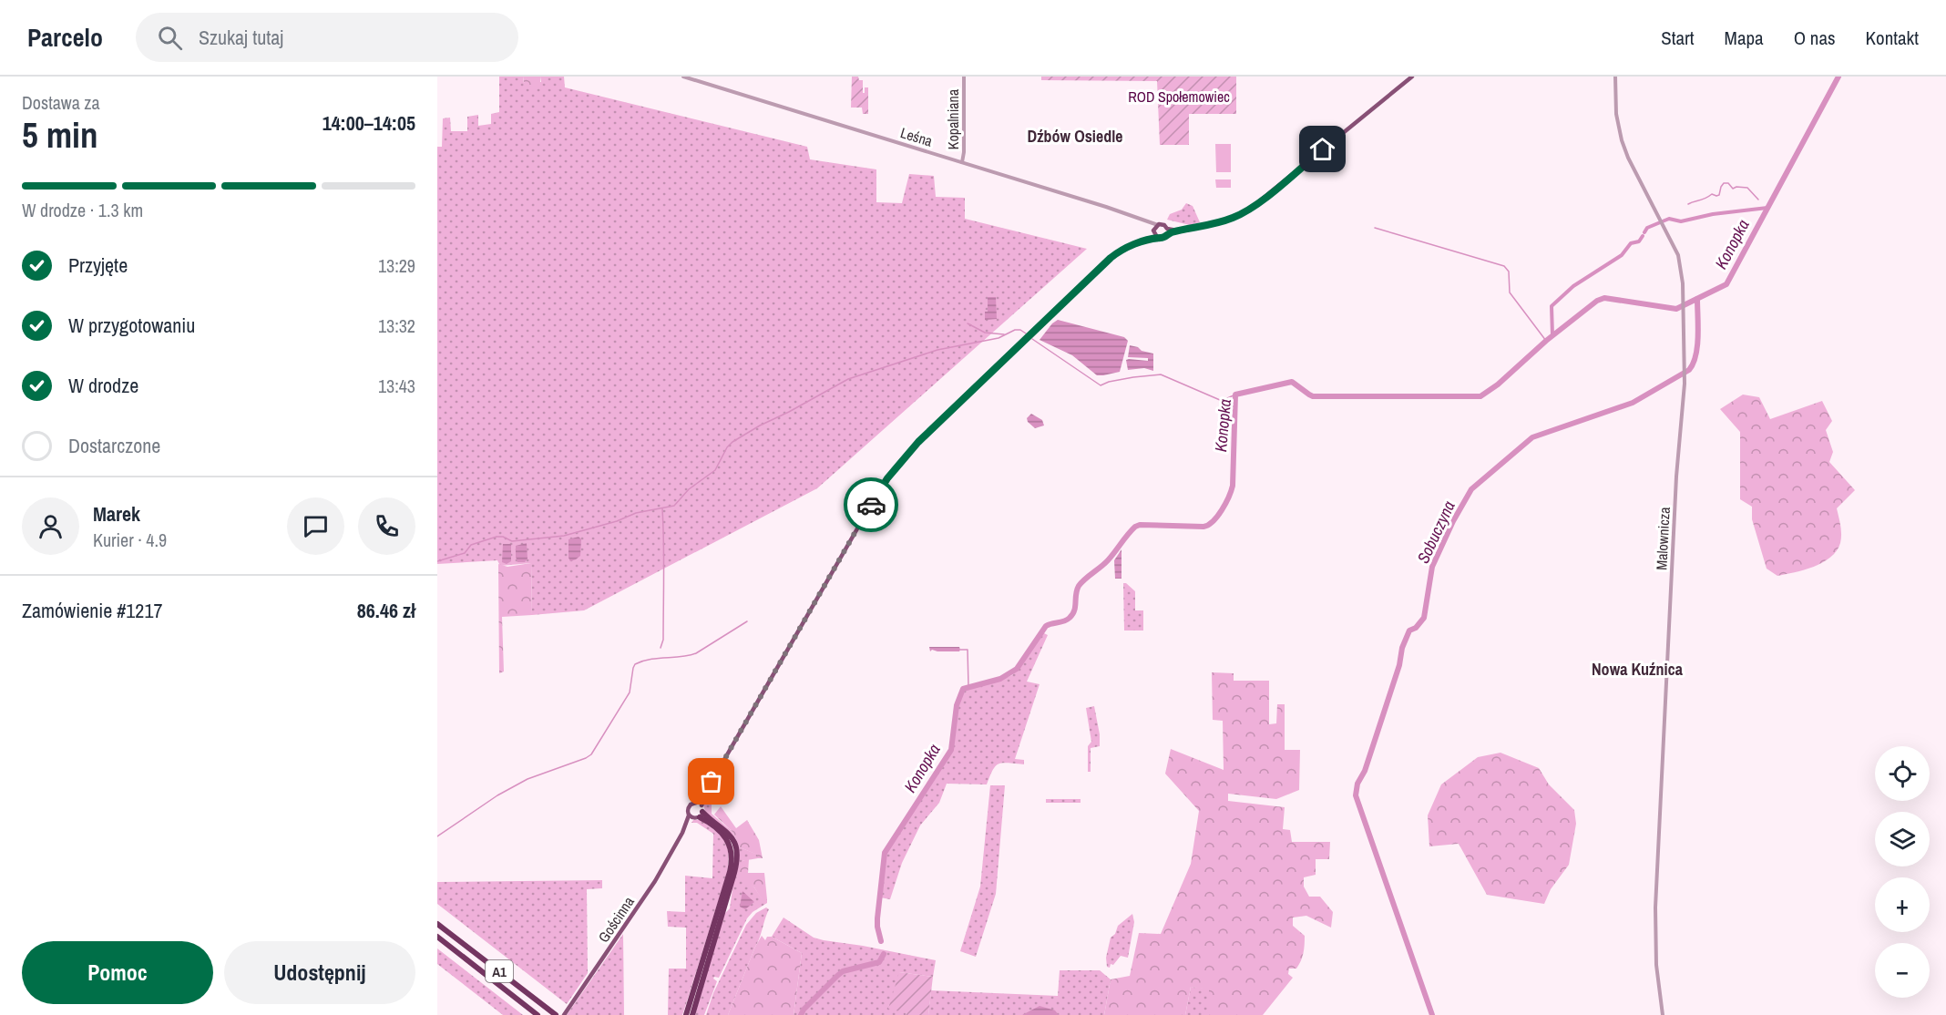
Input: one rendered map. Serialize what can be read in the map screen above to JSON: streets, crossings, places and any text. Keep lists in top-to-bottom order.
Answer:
{
  "streets": {
    "highway": ["A1"],
    "main road": ["Gościnna"],
    "street": ["Kopalniana", "Leśna", "Malownicza"]
  },
  "crossings": [
    ["Kopalniana", "Leśna"],
    ["Leśna", "Gościnna"]
  ],
  "districts": ["Dźbów Osiedle", "Nowa Kuźnica"],
  "water": ["Konopka", "Sobuczyna"],
  "parks": ["ROD Społemowiec"],
  "page": {
    "header": "Parcelo",
    "search": "Szukaj tutaj",
    "nav": [
      "Start",
      "Mapa",
      "O nas",
      "Kontakt"
    ],
    "heading": ["5 min", "Dostawa za", "14:00–14:05"],
    "panel": [
      "Marek",
      "Kurier · 4.9",
      "Zamówienie #1217",
      "86.46 zł"
    ],
    "bar": "W drodze · 1.3 km",
    "list": [
      ["Przyjęte", "13:29"],
      ["W przygotowaniu", "13:32"],
      ["W drodze", "13:43"],
      "Dostarczone"
    ],
    "map_buttons": ["+", "−"],
    "buttons": ["Pomoc", "Udostępnij"]
  }
}
